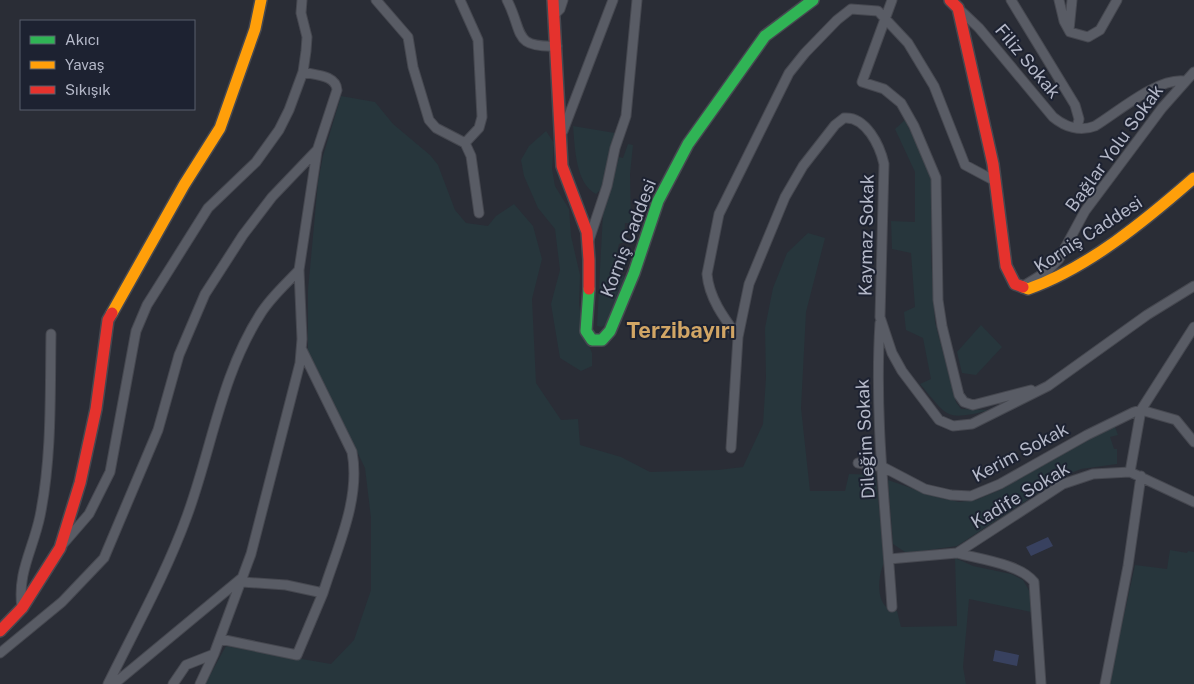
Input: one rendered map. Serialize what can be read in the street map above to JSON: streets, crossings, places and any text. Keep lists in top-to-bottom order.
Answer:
{
  "streets": {
    "main road": ["Korniş Caddesi"],
    "street": [
      "Filiz Sokak",
      "Bağlar Yolu Sokak",
      "Kaymaz Sokak",
      "Dileğim Sokak",
      "Kerim Sokak",
      "Kadife Sokak"
    ]
  },
  "crossings": [
    ["Filiz Sokak", "Korniş Caddesi"],
    ["Bağlar Yolu Sokak", "Korniş Caddesi"],
    ["Kaymaz Sokak", "Dileğim Sokak"],
    ["Dileğim Sokak", "Kerim Sokak"],
    ["Dileğim Sokak", "Kadife Sokak"]
  ],
  "districts": ["Terzibayırı"],
  "legend": ["Akıcı", "Yavaş", "Sıkışık"]
}
